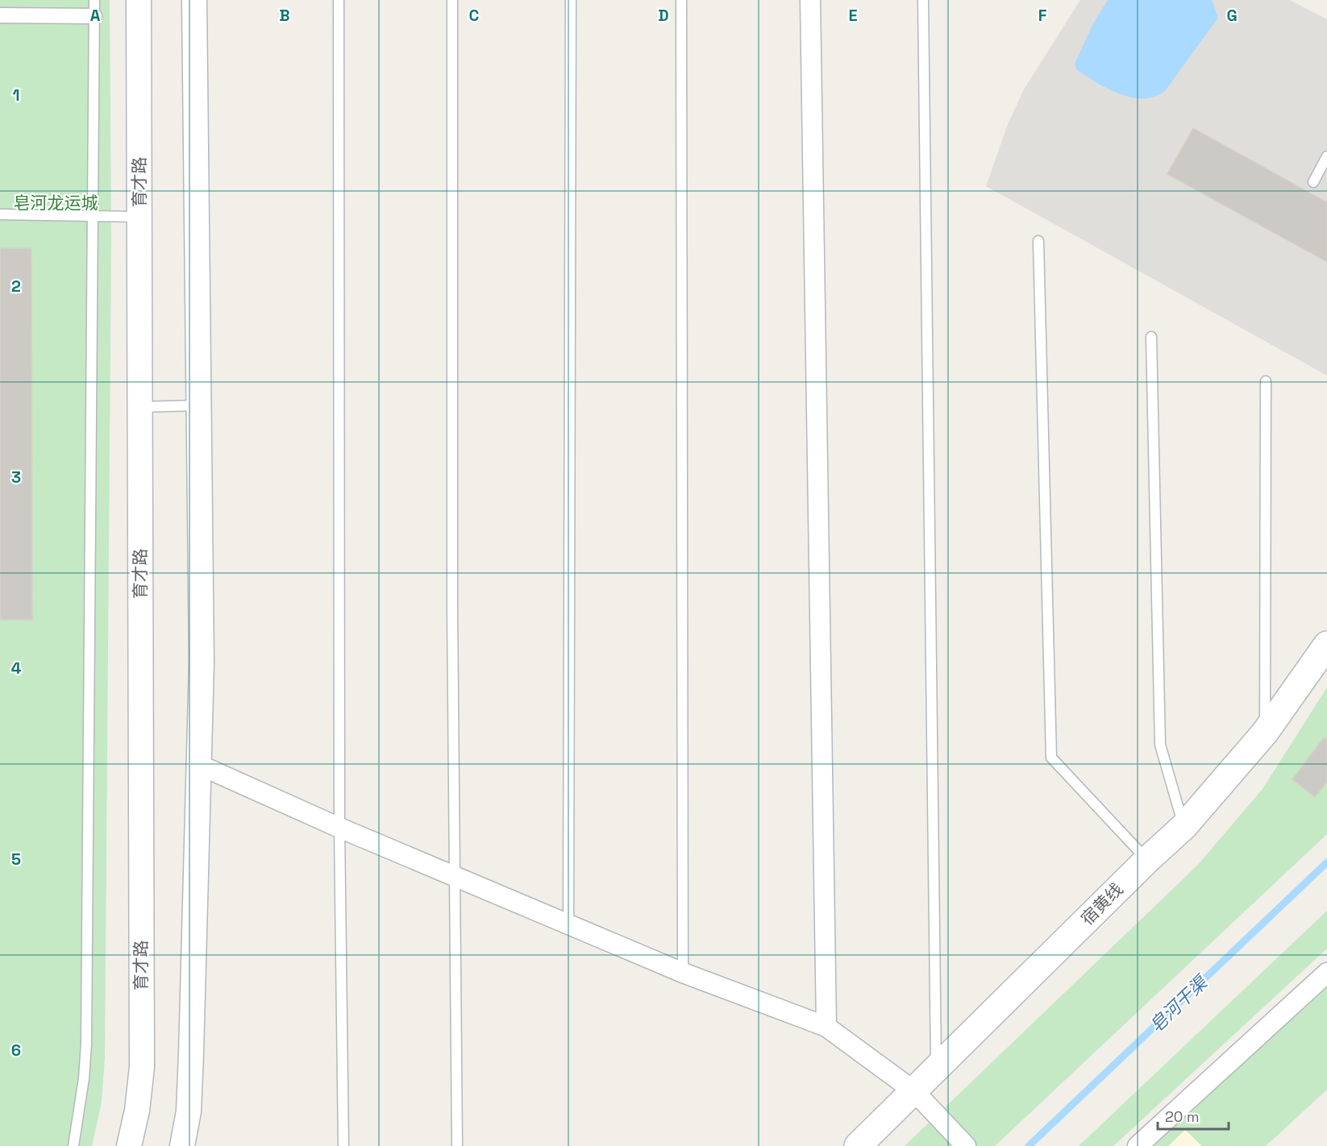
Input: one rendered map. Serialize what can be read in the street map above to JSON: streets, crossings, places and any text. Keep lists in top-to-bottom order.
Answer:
{
  "streets": {
    "main road": ["宿黄线"],
    "street": ["育才路"]
  },
  "water": ["皂河干渠"],
  "parks": ["皂河龙运城"],
  "scale_bar": "20 m",
  "grid": {
    "columns": [
      "A",
      "B",
      "C",
      "D",
      "E",
      "F",
      "G"
    ],
    "rows": [
      "1",
      "2",
      "3",
      "4",
      "5",
      "6"
    ]
  }
}
